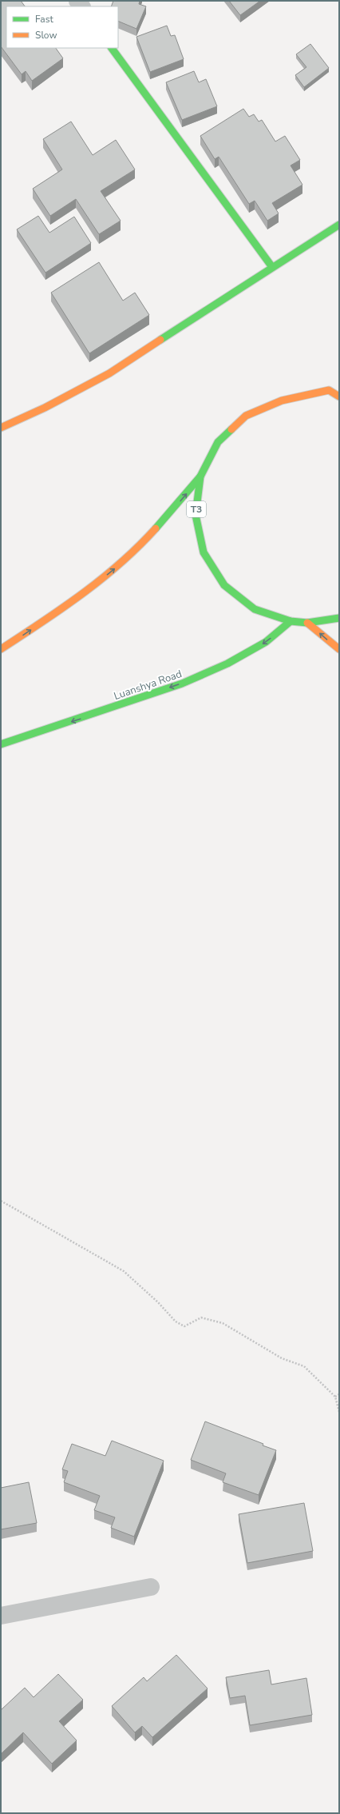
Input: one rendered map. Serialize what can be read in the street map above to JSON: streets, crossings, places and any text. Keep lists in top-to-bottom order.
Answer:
{
  "streets": {
    "main road": ["T3", "Luanshya Road"]
  },
  "crossings": [
    ["T3", "Luanshya Road"]
  ],
  "one_way": ["Luanshya Road"],
  "legend": ["Fast", "Slow"]
}
